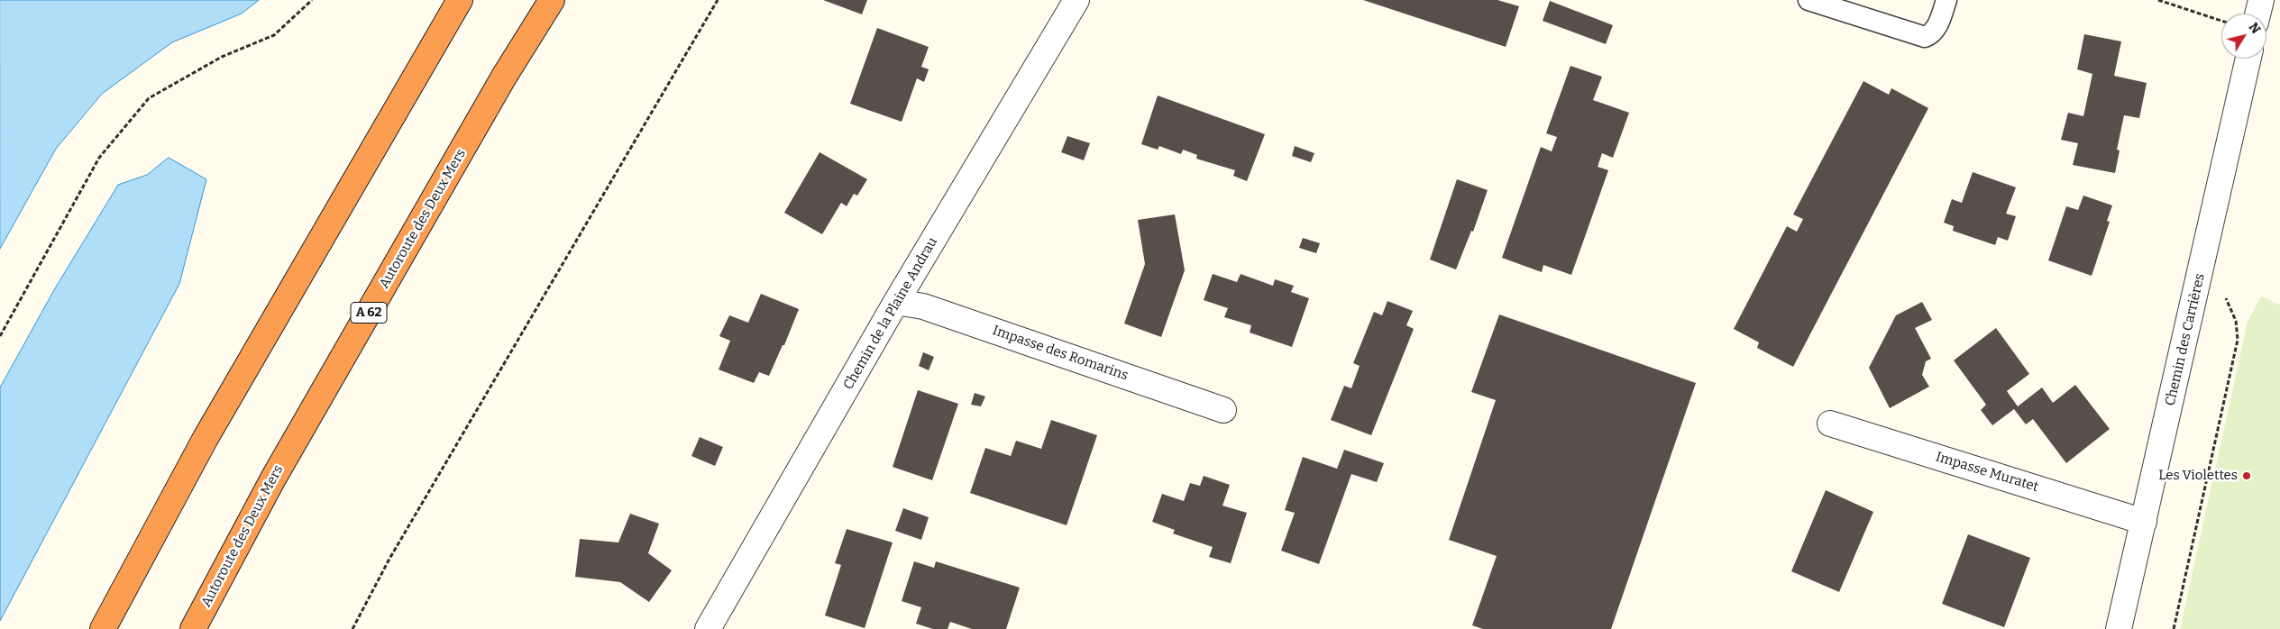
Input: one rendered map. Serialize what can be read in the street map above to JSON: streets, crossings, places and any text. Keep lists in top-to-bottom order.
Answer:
{
  "streets": {
    "highway": ["Autoroute des Deux Mers", "A 62"],
    "street": [
      "Chemin de la Plaine Andrau",
      "Chemin des Carrières",
      "Impasse des Romarins",
      "Impasse Muratet"
    ]
  },
  "crossings": [
    ["Chemin de la Plaine Andrau", "Impasse des Romarins"],
    ["Chemin des Carrières", "Impasse Muratet"]
  ],
  "places": ["Les Violettes"],
  "north": "top right"
}
